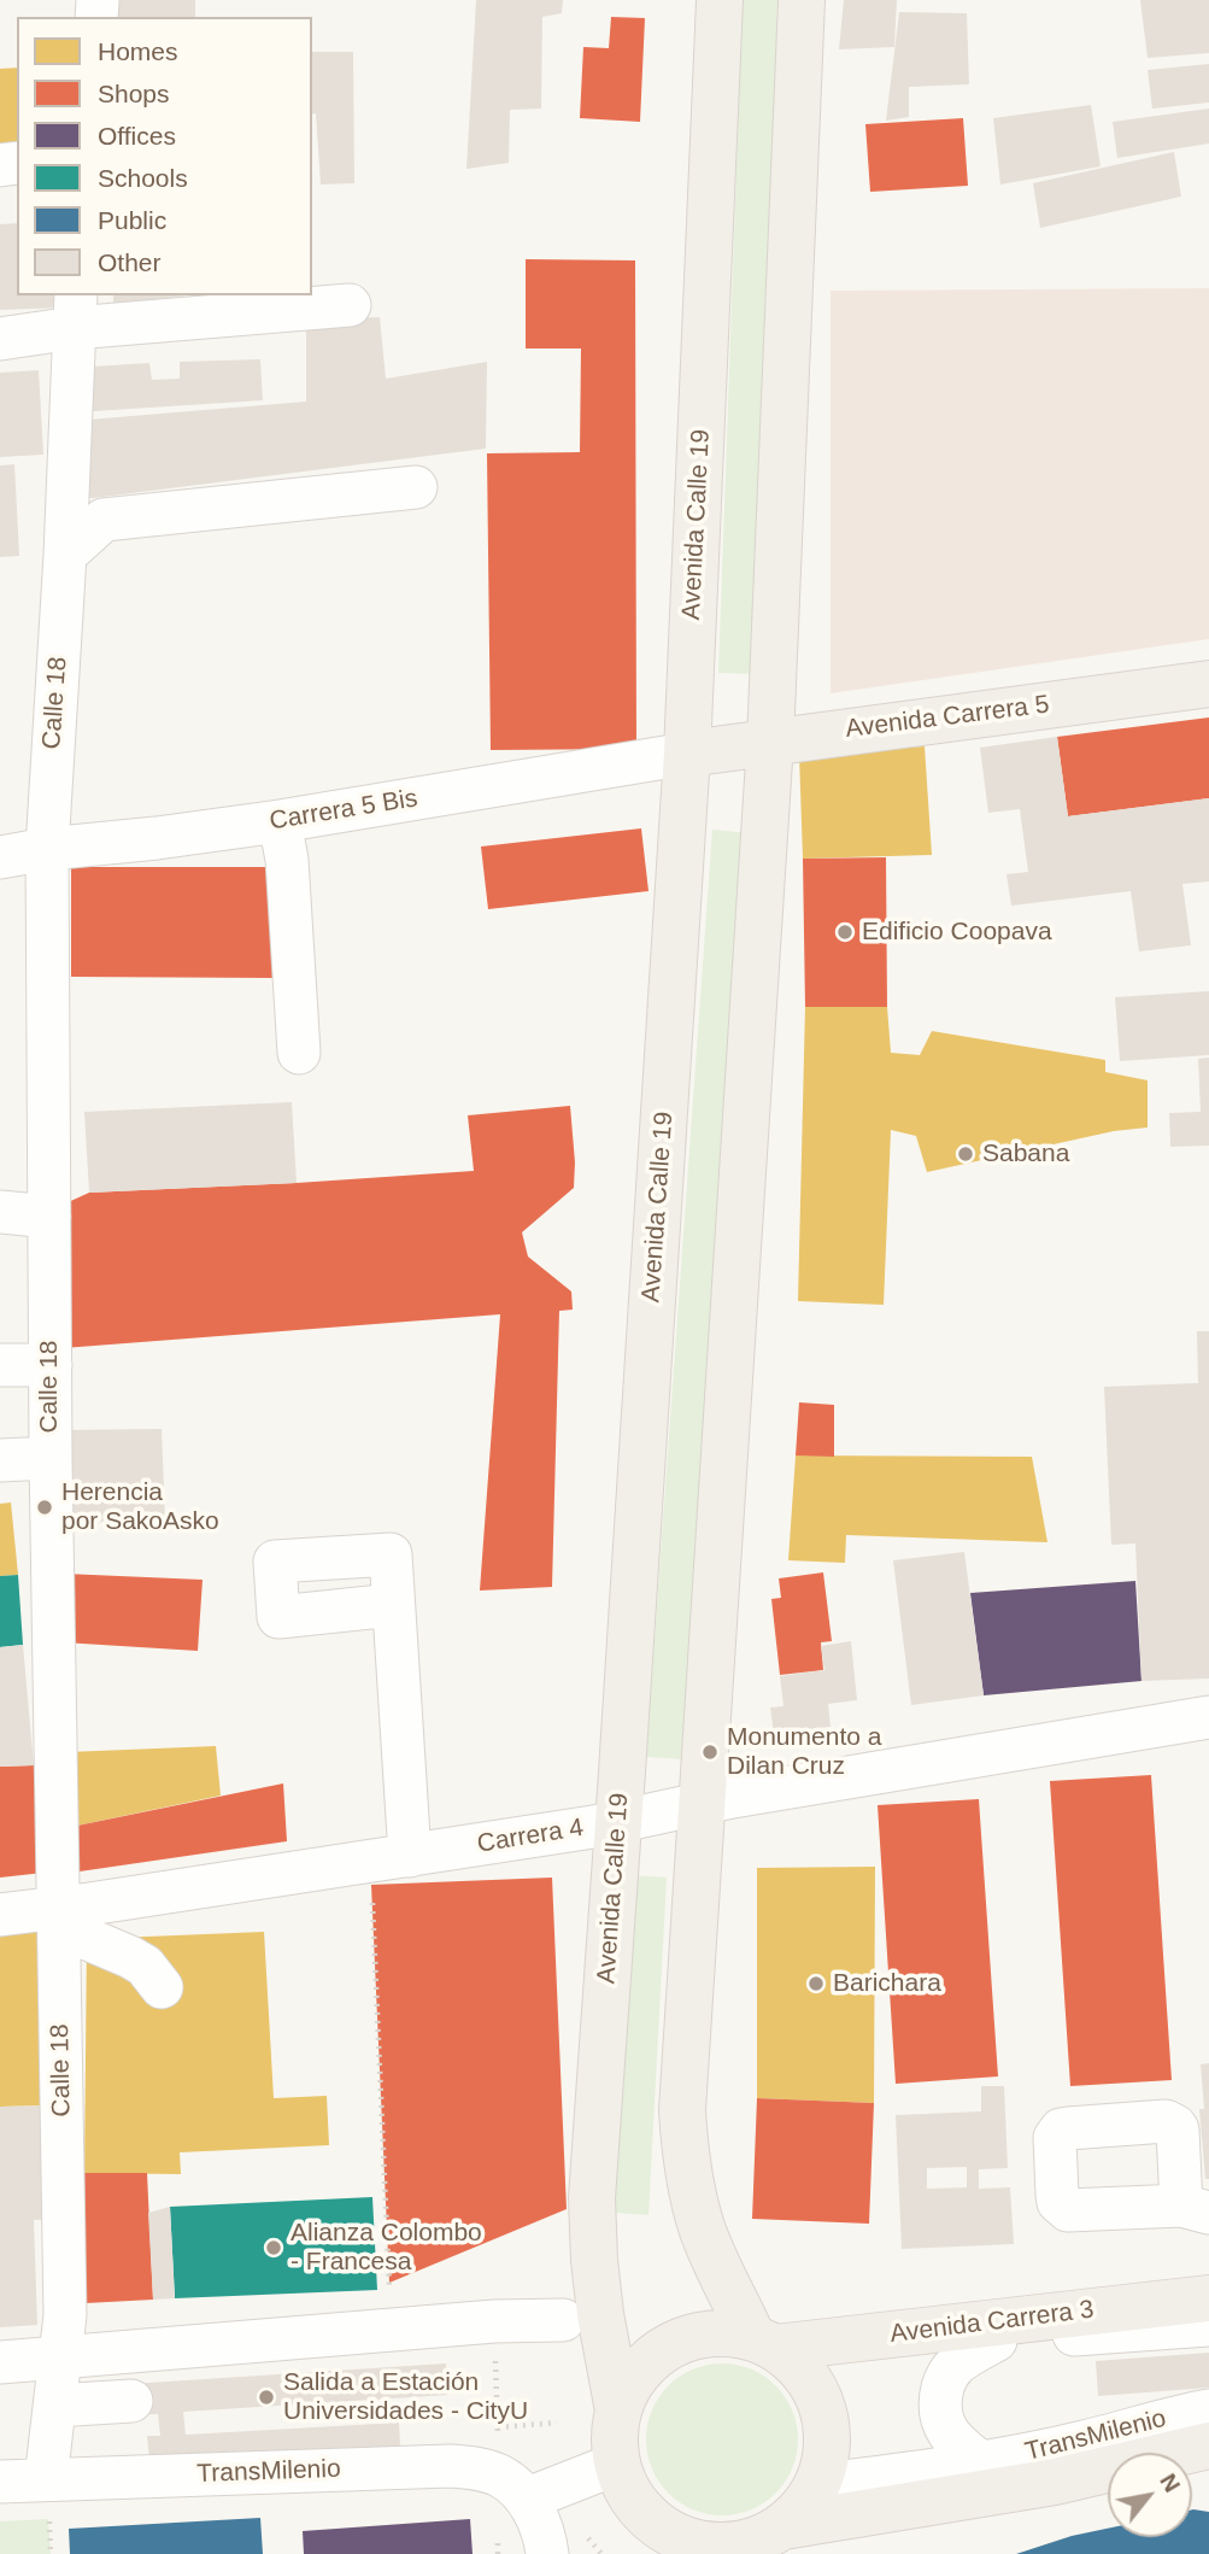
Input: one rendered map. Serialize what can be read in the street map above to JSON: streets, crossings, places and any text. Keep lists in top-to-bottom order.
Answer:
{
  "streets": {
    "main road": ["Avenida Calle 19", "Avenida Carrera 5", "Avenida Carrera 3"],
    "street": [
      "Calle 18",
      "Carrera 5 Bis",
      "Carrera 4",
      "TransMilenio"
    ]
  },
  "crossings": [
    ["Avenida Calle 19", "Avenida Carrera 5"],
    ["Avenida Calle 19", "Carrera 5 Bis"],
    ["Avenida Calle 19", "Carrera 4"],
    ["Avenida Calle 19", "Avenida Carrera 3"],
    ["Avenida Calle 19", "TransMilenio"],
    ["Calle 18", "Carrera 5 Bis"],
    ["Calle 18", "Carrera 4"],
    ["Calle 18", "TransMilenio"],
    ["Avenida Carrera 5", "Carrera 5 Bis"],
    ["Avenida Carrera 3", "TransMilenio"]
  ],
  "places": [
    "Edificio Coopava",
    "Sabana",
    "Herencia por SakoAsko",
    "Monumento a Dilan Cruz",
    "Barichara",
    "Alianza Colombo - Francesa",
    "Salida a Estación Universidades - CityU"
  ],
  "legend": [
    "Homes",
    "Shops",
    "Offices",
    "Schools",
    "Public",
    "Other"
  ],
  "north": "top right"
}
